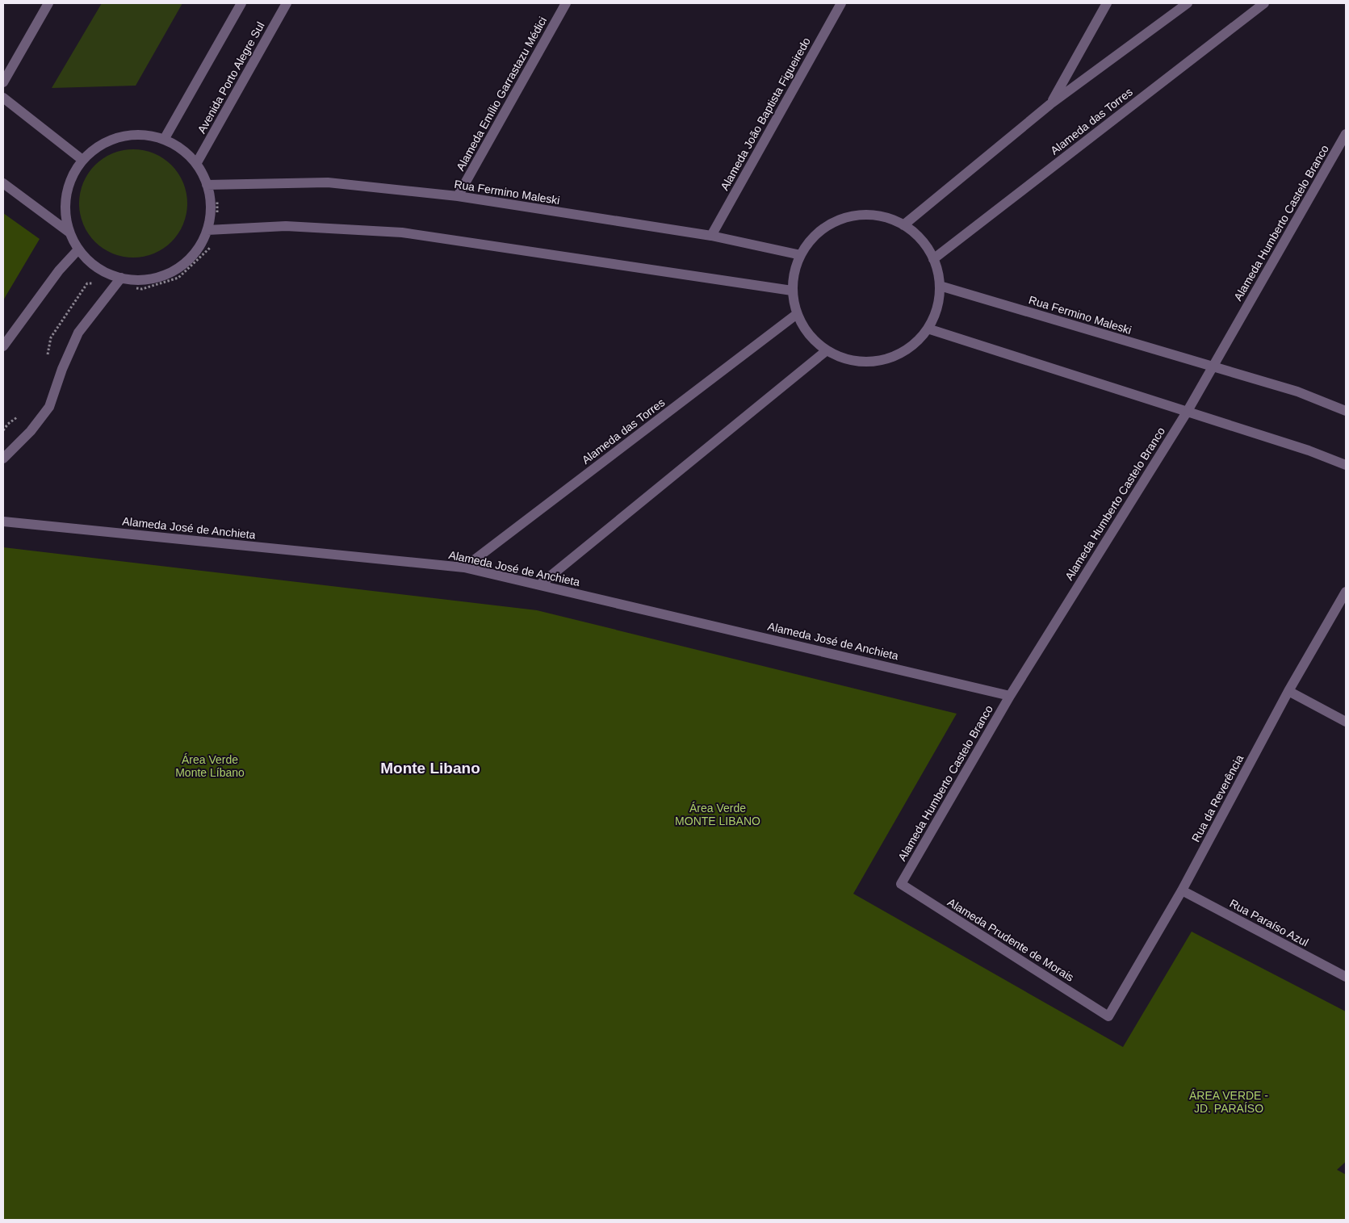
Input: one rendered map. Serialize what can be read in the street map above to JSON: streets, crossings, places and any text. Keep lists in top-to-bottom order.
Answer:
{
  "streets": {
    "street": [
      "Avenida Porto Alegre Sul",
      "Alameda Emílio Garrastazu Médici",
      "Alameda João Baptista Figueiredo",
      "Alameda das Torres",
      "Rua Fermino Maleski",
      "Alameda Humberto Castelo Branco",
      "Alameda José de Anchieta",
      "Rua da Reverência",
      "Rua Paraíso Azul",
      "Alameda Prudente de Morais"
    ]
  },
  "crossings": [
    ["Alameda Emílio Garrastazu Médici", "Rua Fermino Maleski"],
    ["Alameda João Baptista Figueiredo", "Rua Fermino Maleski"],
    ["Alameda das Torres", "Alameda José de Anchieta"],
    ["Rua Fermino Maleski", "Alameda Humberto Castelo Branco"],
    ["Alameda Humberto Castelo Branco", "Alameda José de Anchieta"],
    ["Alameda Humberto Castelo Branco", "Alameda Prudente de Morais"],
    ["Rua da Reverência", "Rua Paraíso Azul"],
    ["Rua da Reverência", "Alameda Prudente de Morais"]
  ],
  "districts": ["Monte Libano"],
  "parks": ["Área Verde Monte Líbano", "Área Verde MONTE LIBANO", "ÁREA VERDE - JD. PARAÍSO"]
}
